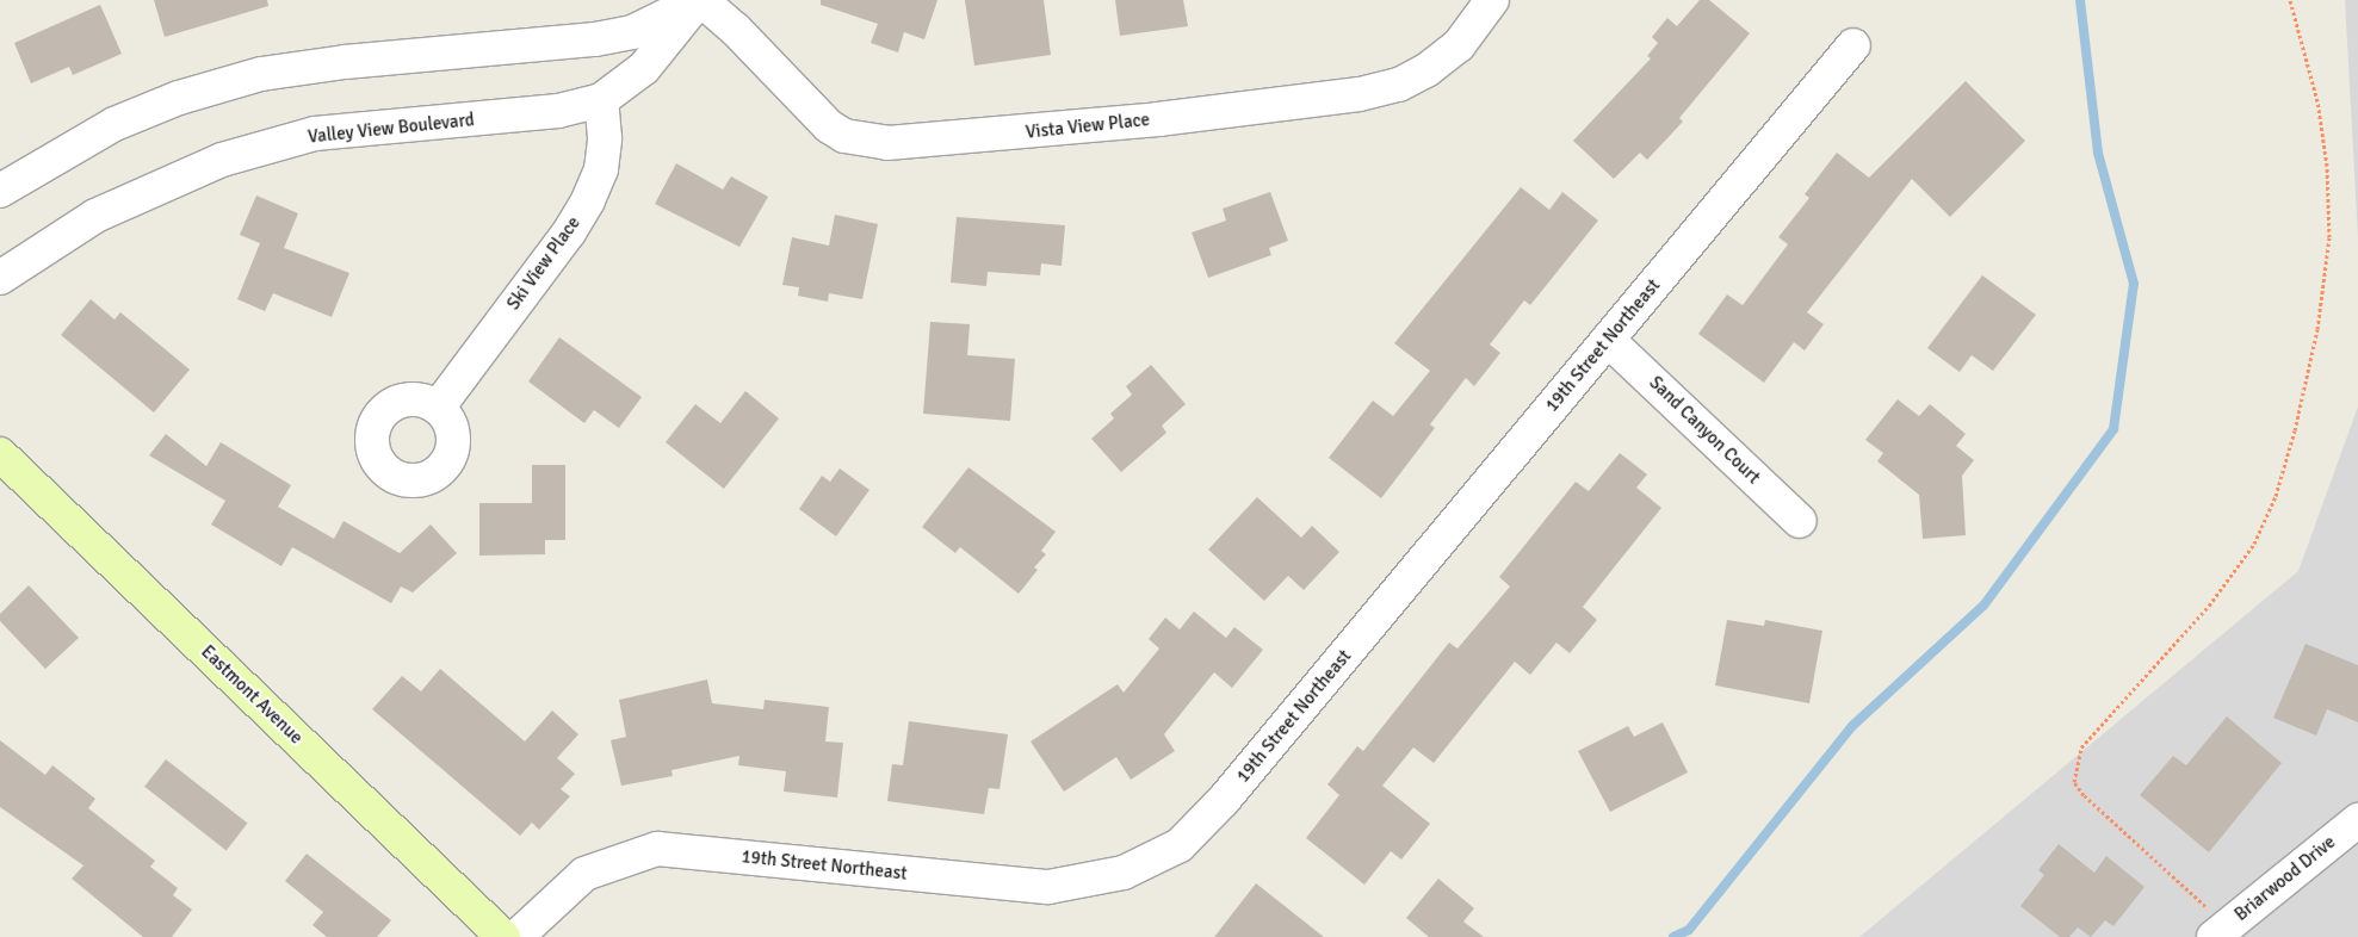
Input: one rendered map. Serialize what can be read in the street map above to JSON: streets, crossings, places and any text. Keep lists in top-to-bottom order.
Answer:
{
  "streets": {
    "main road": ["Eastmont Avenue"],
    "street": [
      "Vista View Place",
      "Valley View Boulevard",
      "Ski View Place",
      "19th Street Northeast",
      "Sand Canyon Court",
      "Briarwood Drive"
    ]
  },
  "crossings": [
    ["Vista View Place", "Valley View Boulevard"],
    ["Valley View Boulevard", "Ski View Place"],
    ["19th Street Northeast", "Sand Canyon Court"]
  ]
}
